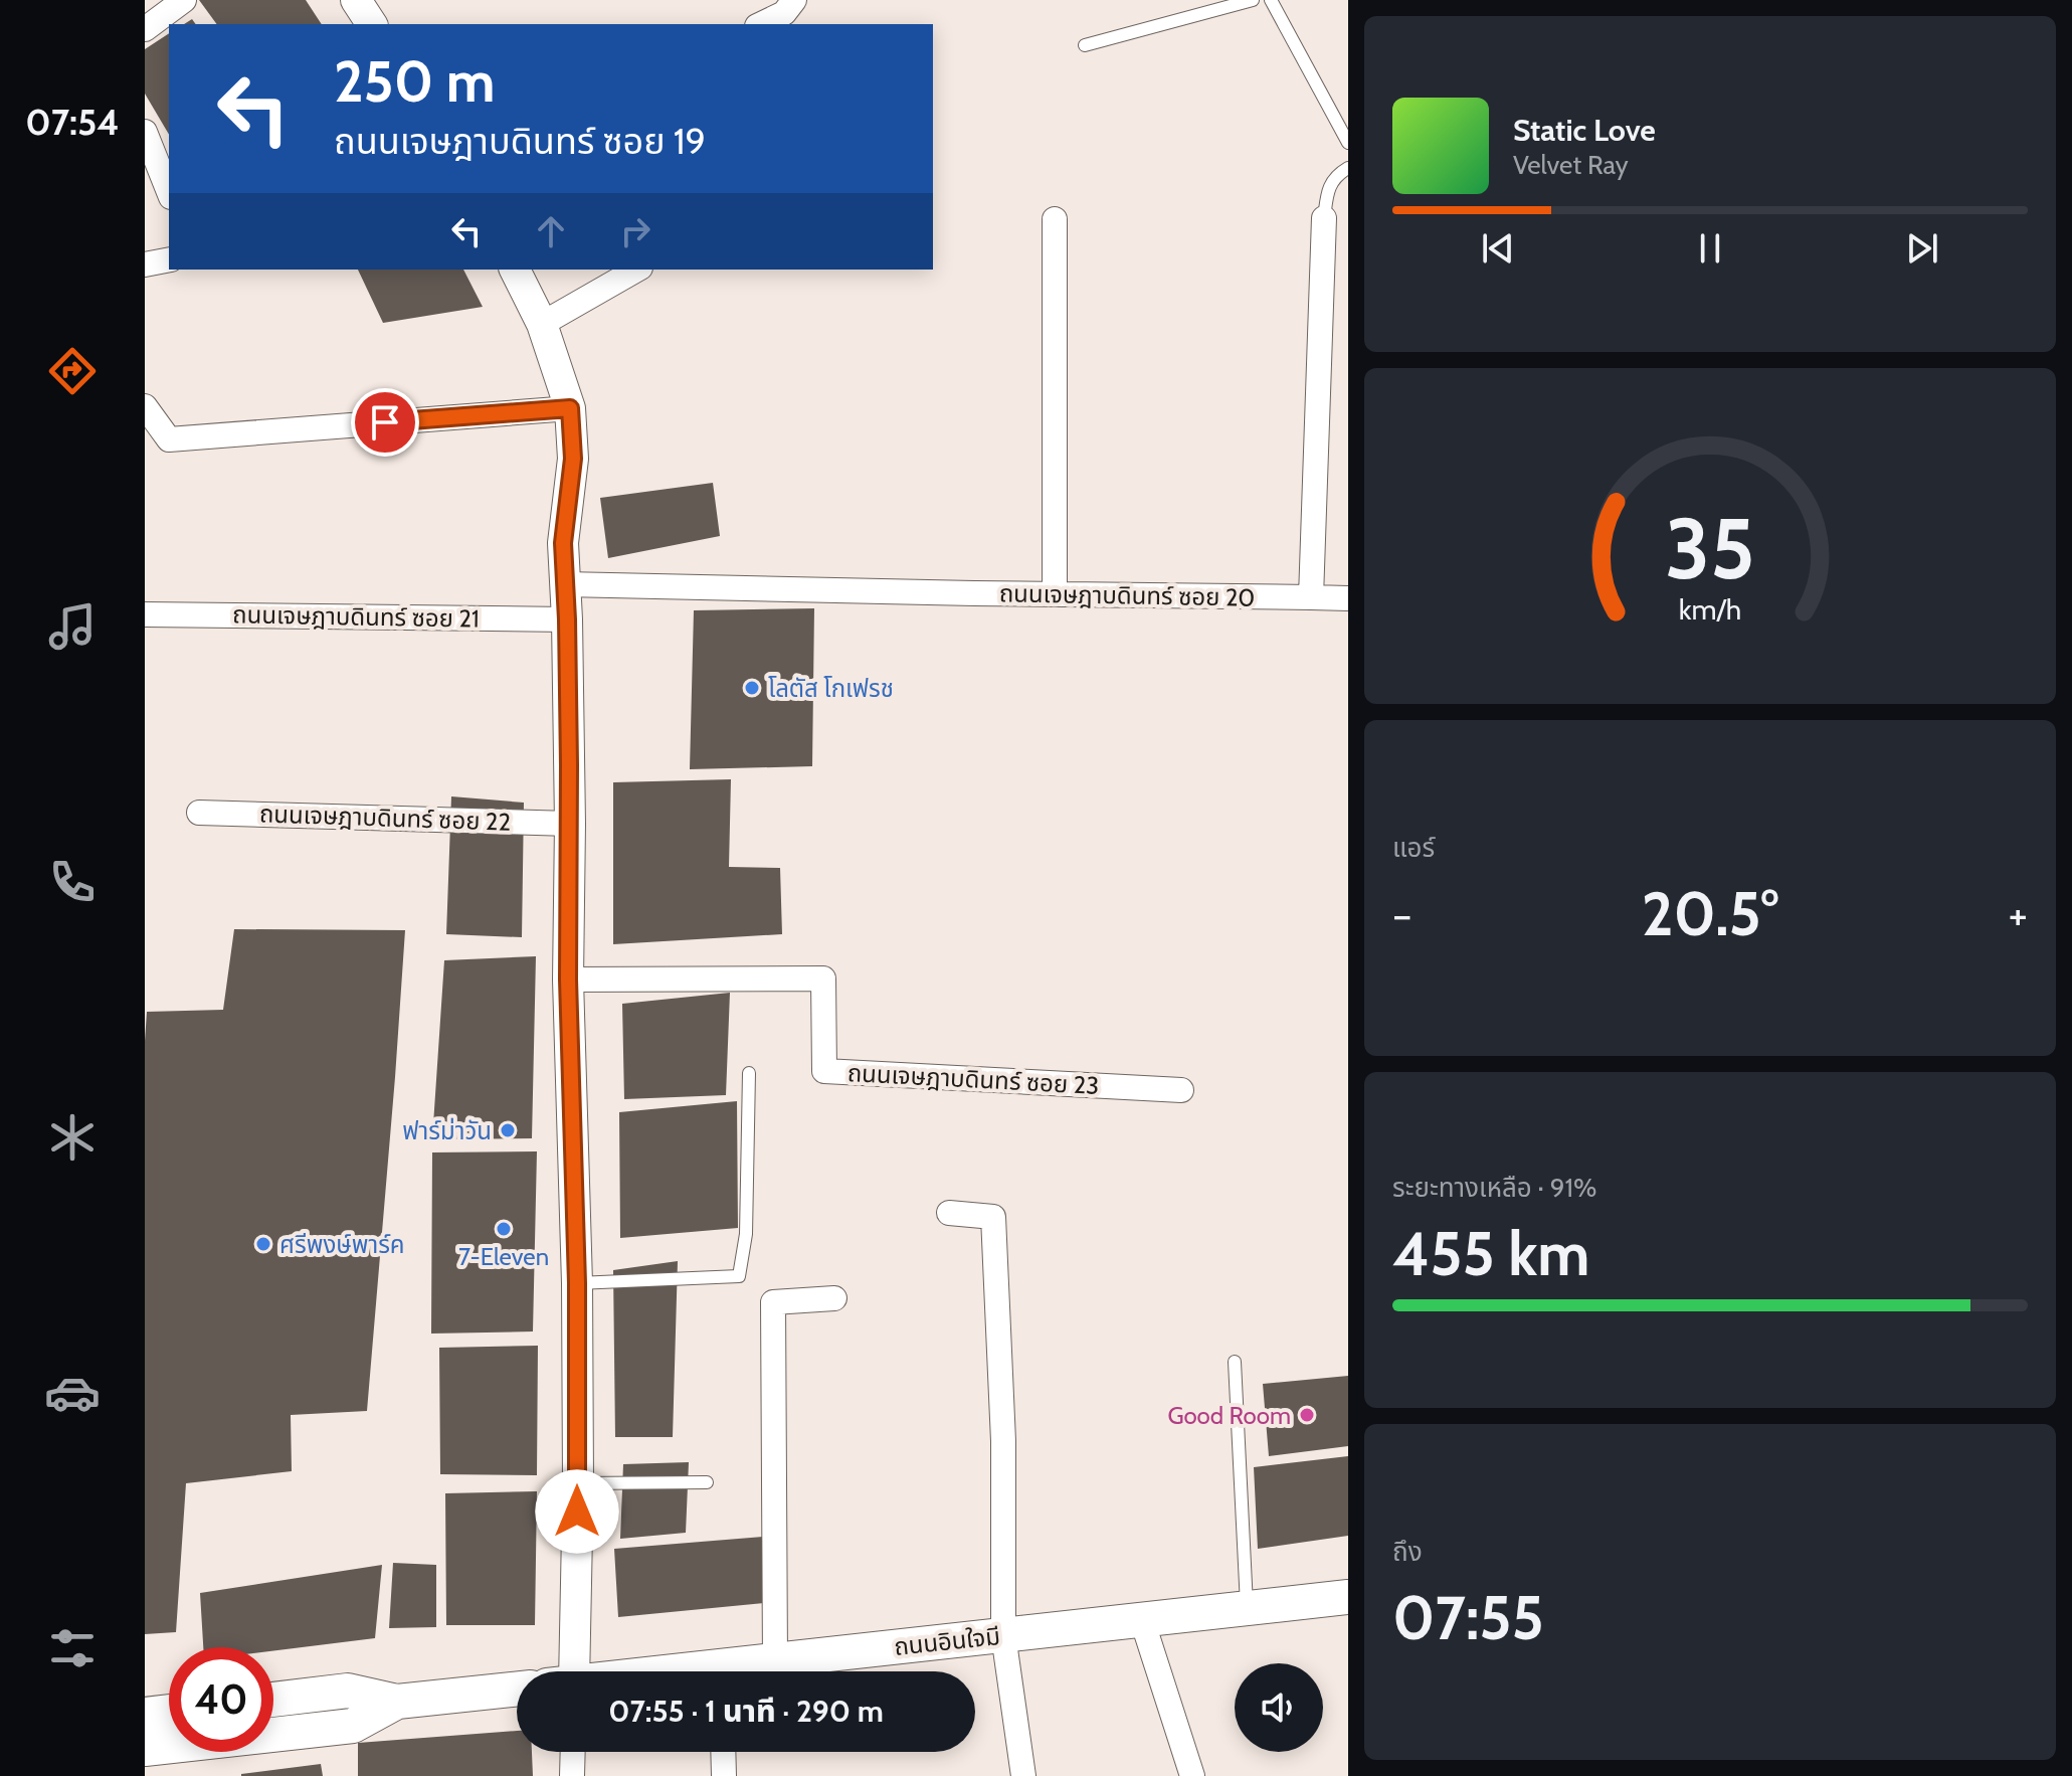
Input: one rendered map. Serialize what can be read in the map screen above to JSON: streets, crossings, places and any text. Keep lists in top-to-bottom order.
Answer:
{
  "streets": {
    "main road": ["ถนนอินใจมี"],
    "street": [
      "ถนนเจษฎาบดินทร์ ซอย 20",
      "ถนนเจษฎาบดินทร์ ซอย 21",
      "ถนนเจษฎาบดินทร์ ซอย 22",
      "ถนนเจษฎาบดินทร์ ซอย 23"
    ]
  },
  "places": [
    "โลตัส โกเฟรช",
    "ฟาร์ม่าวัน",
    "7-Eleven",
    "ศรีพงษ์พาร์ค",
    "Good Room"
  ],
  "page": {
    "tabs": "07:54",
    "turn": ["250 m", "ถนนเจษฎาบดินทร์ ซอย 19"],
    "song": ["Static Love", "Velvet Ray"],
    "tile": [
      "แอร์",
      ["ระยะทางเหลือ · 91%", "455 km"],
      ["ถึง", "07:55"]
    ],
    "heat": ["−", "20.5°", "+"],
    "limit": "40",
    "trip": "07:55 · 1 นาที · 290 m",
    "gauge": ["35", "km/h"]
  }
}
